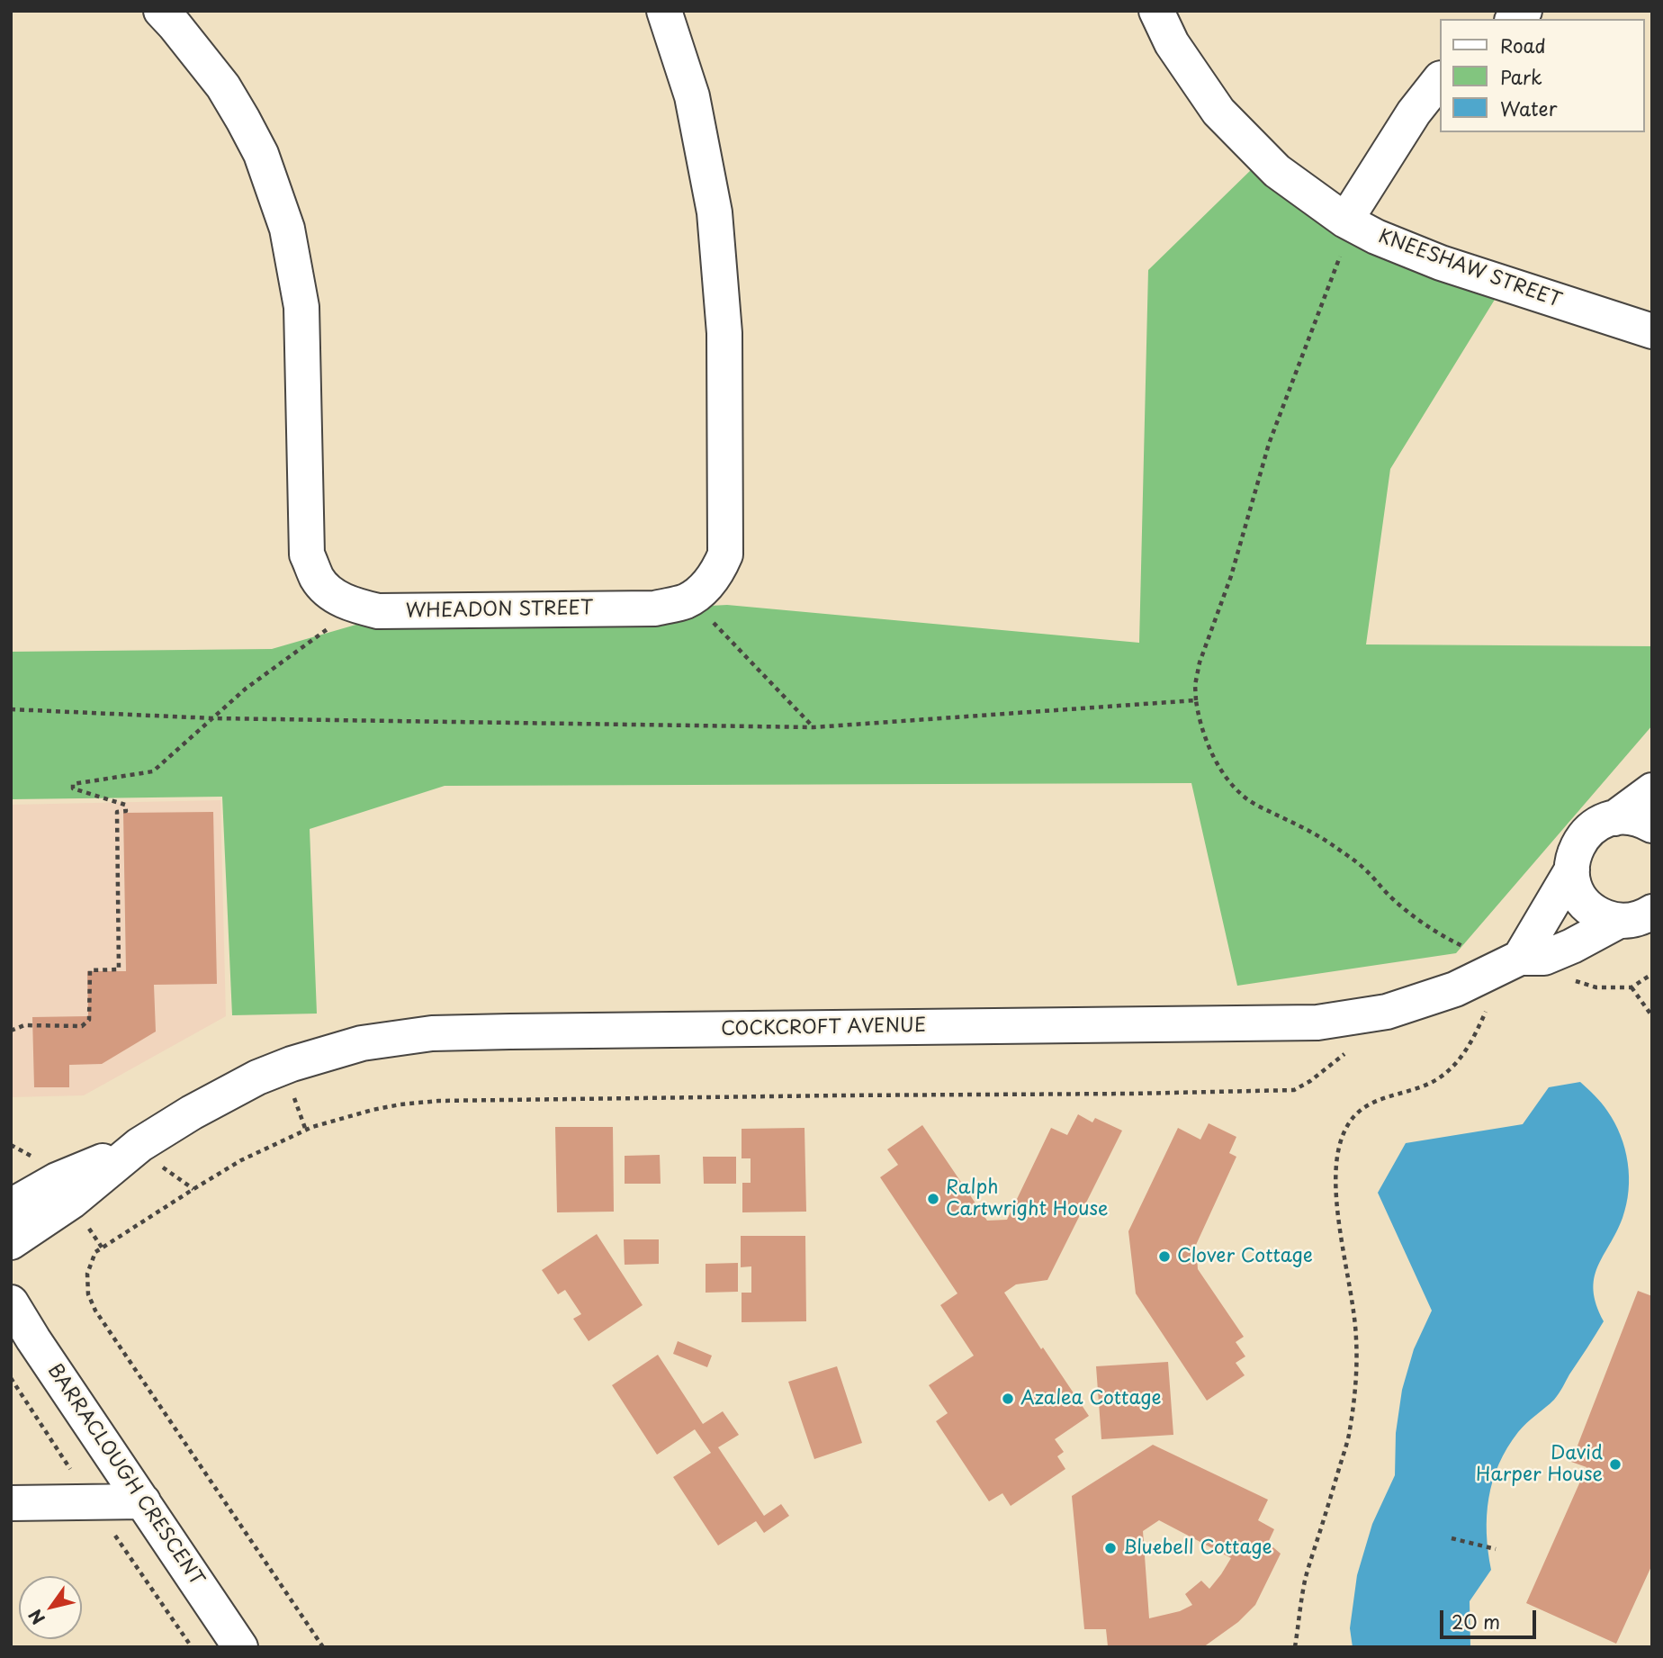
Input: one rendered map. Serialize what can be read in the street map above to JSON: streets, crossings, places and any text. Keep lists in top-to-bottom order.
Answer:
{
  "streets": {
    "street": [
      "KNEESHAW STREET",
      "WHEADON STREET",
      "COCKCROFT AVENUE",
      "BARRACLOUGH CRESCENT"
    ]
  },
  "places": [
    "Ralph Cartwright House",
    "Clover Cottage",
    "Azalea Cottage",
    "David Harper House",
    "Bluebell Cottage"
  ],
  "legend": ["Road", "Park", "Water"],
  "scale_bar": "20 m",
  "north": "bottom left"
}
